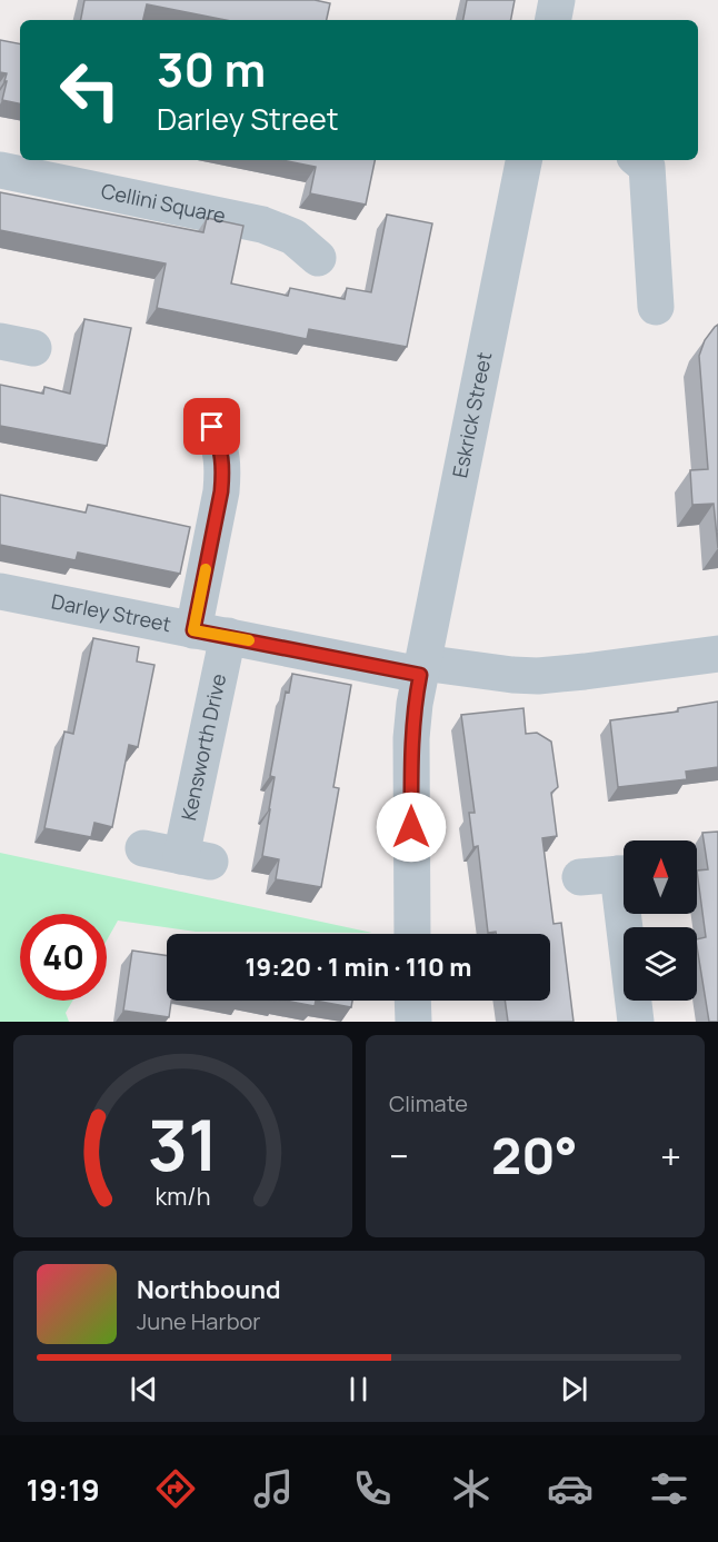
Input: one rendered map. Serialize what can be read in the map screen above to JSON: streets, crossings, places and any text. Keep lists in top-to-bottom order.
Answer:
{
  "streets": {
    "street": [
      "Cellini Square",
      "Eskrick Street",
      "Darley Street",
      "Kensworth Drive"
    ]
  },
  "crossings": [
    ["Eskrick Street", "Darley Street"],
    ["Darley Street", "Kensworth Drive"]
  ],
  "north": "top",
  "page": {
    "turn": ["30 m", "Darley Street"],
    "limit": "40",
    "trip": "19:20 · 1 min · 110 m",
    "tile": "Climate",
    "heat": ["−", "20°", "+"],
    "song": ["Northbound", "June Harbor"],
    "tabs": "19:19",
    "gauge": ["31", "km/h"]
  }
}
